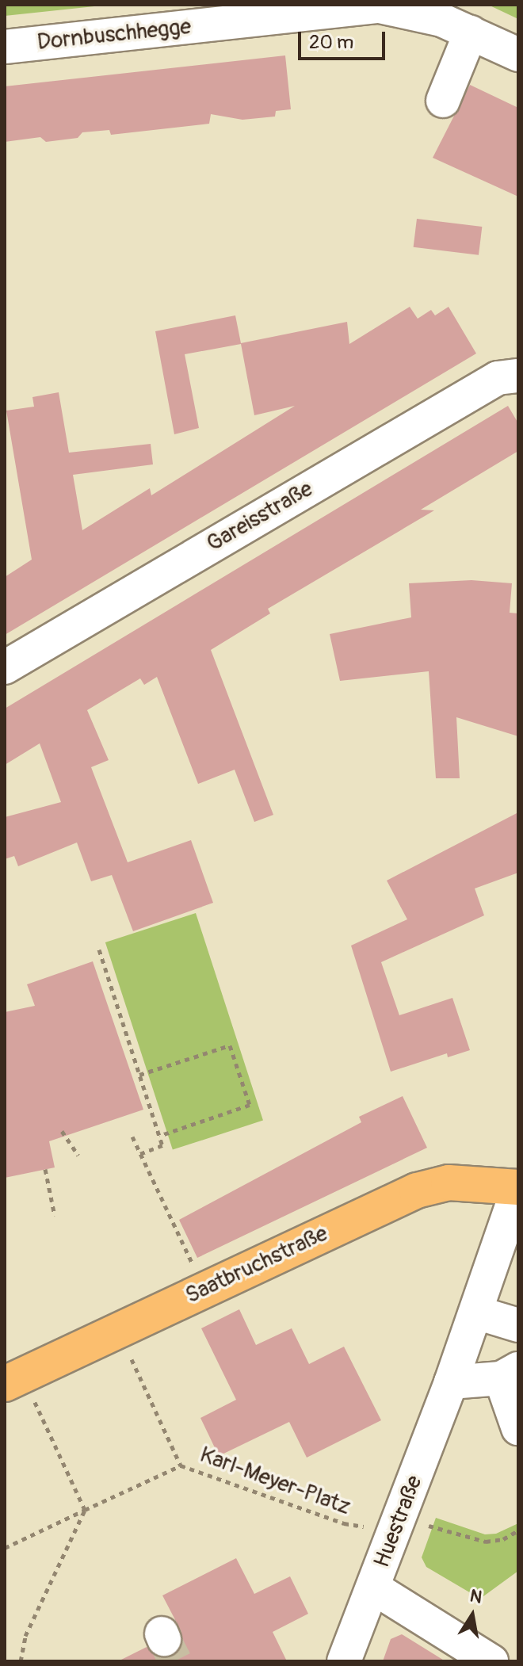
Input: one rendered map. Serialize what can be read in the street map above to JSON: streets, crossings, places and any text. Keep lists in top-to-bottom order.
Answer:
{
  "streets": {
    "main road": ["Saatbruchstraße"],
    "street": ["Dornbuschhegge", "Gareisstraße", "Huestraße"],
    "path": ["Karl-Meyer-Platz"]
  },
  "crossings": [
    ["Saatbruchstraße", "Karl-Meyer-Platz"],
    ["Saatbruchstraße", "Huestraße"],
    ["Karl-Meyer-Platz", "Huestraße"]
  ],
  "scale_bar": "20 m",
  "north": "top"
}
